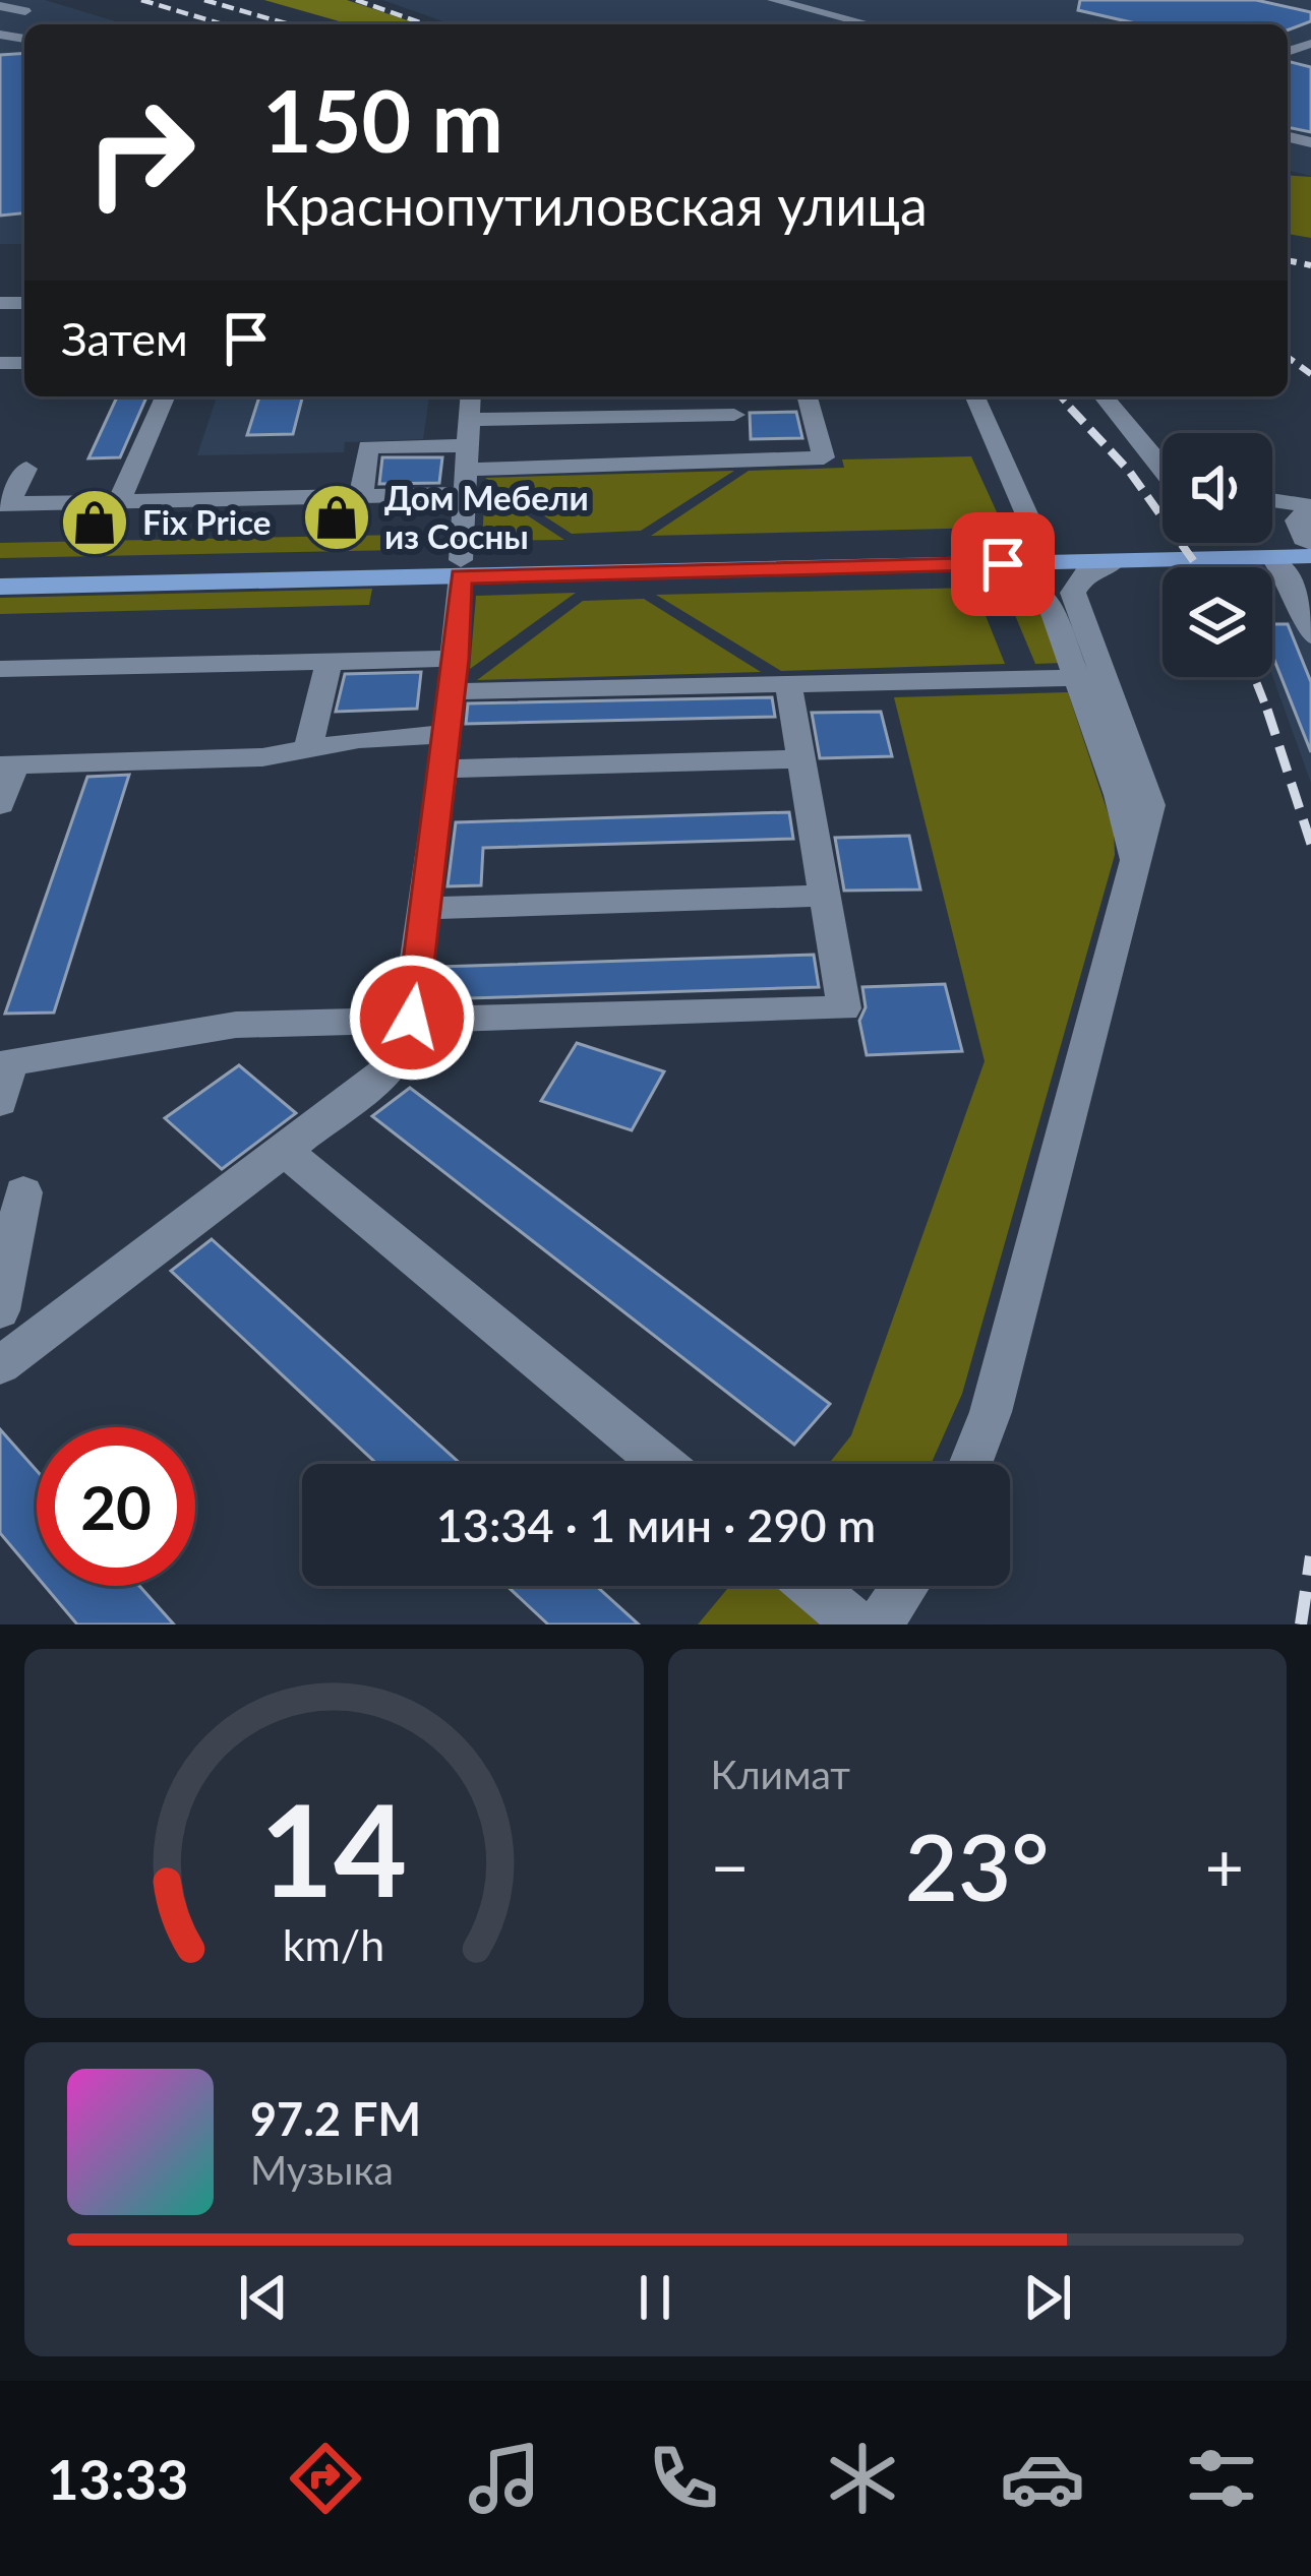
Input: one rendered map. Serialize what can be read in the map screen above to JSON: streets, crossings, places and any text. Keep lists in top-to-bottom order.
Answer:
{
  "places": {
    "shop": ["Дом Мебели из Сосны", "Fix Price"]
  },
  "page": {
    "turn": ["150 m", "Краснопутиловская улица"],
    "then": "Затем",
    "limit": "20",
    "trip": "13:34 · 1 мин · 290 m",
    "tile": "Климат",
    "heat": ["−", "23°", "+"],
    "song": ["97.2 FM", "Музыка"],
    "tabs": "13:33",
    "gauge": ["14", "km/h"]
  }
}
